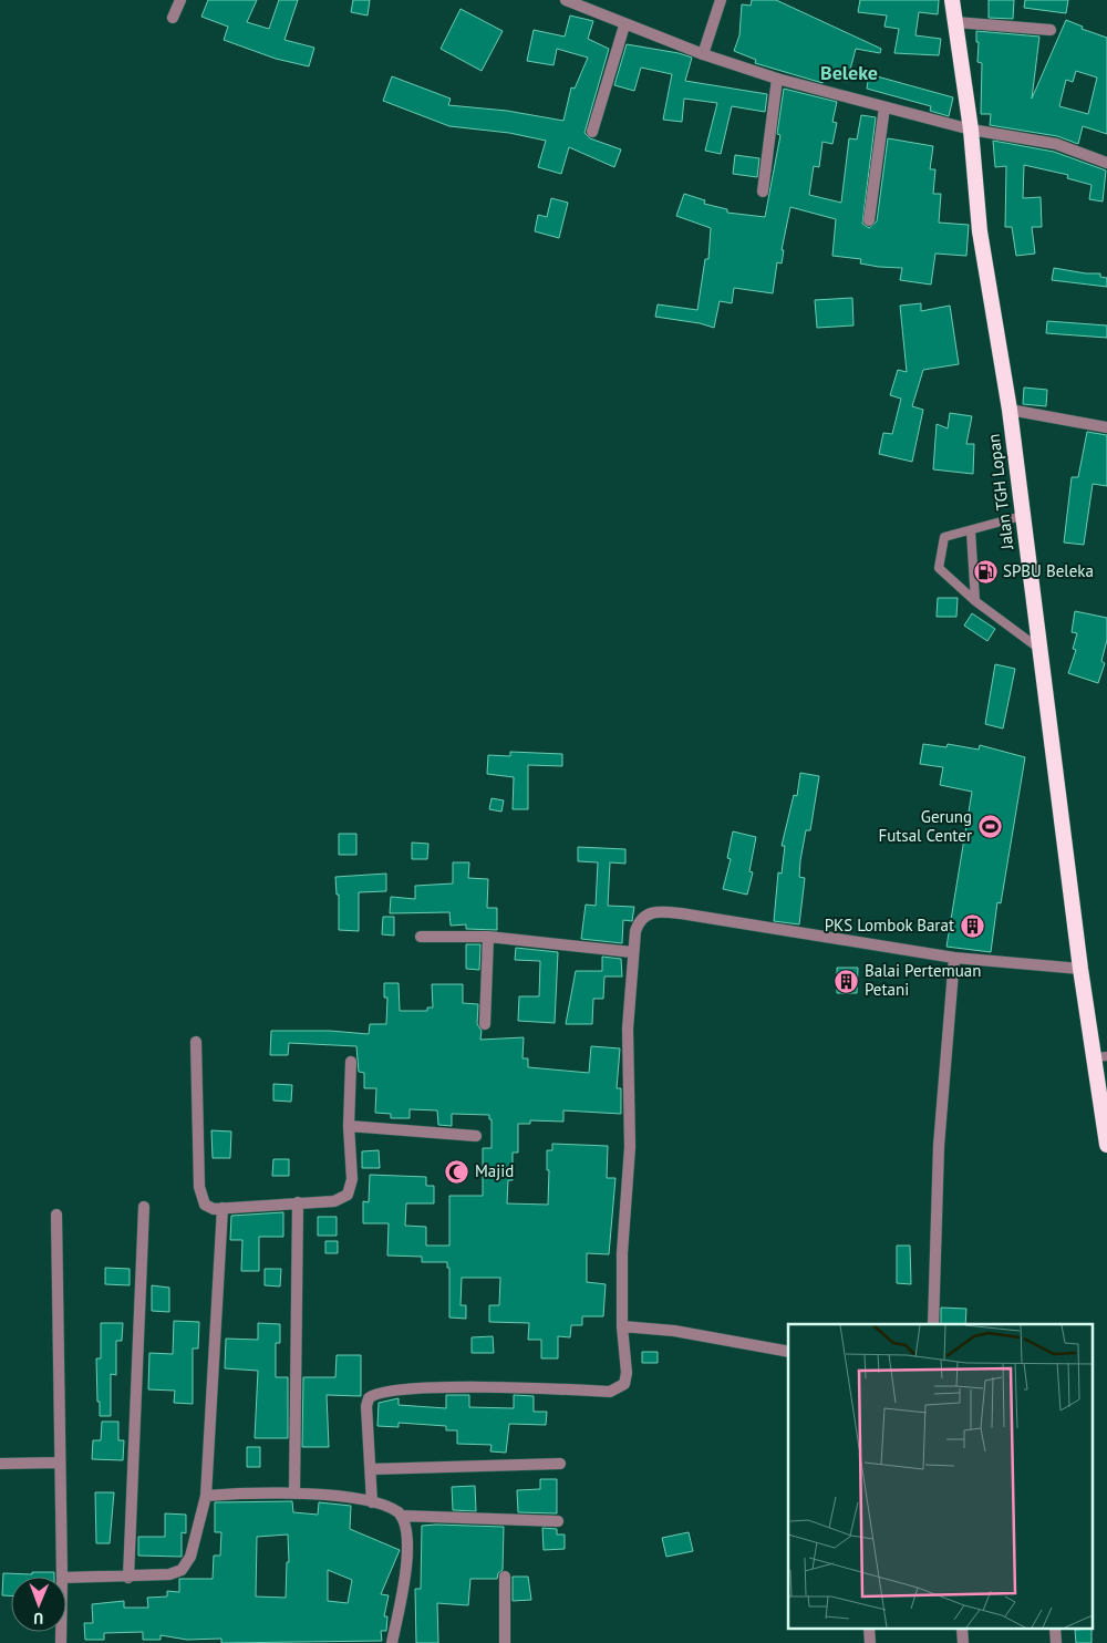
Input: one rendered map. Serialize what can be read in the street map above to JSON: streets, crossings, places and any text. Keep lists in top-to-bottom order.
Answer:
{
  "streets": {
    "highway": ["Jalan TGH Lopan"]
  },
  "districts": ["Beleke"],
  "places": {
    "fuel station": ["SPBU Beleka"],
    "sports": ["Gerung Futsal Center"],
    "building": ["PKS Lombok Barat", "Balai Pertemuan Petani"],
    "mosque": ["Majid"]
  },
  "north": "bottom"
}
